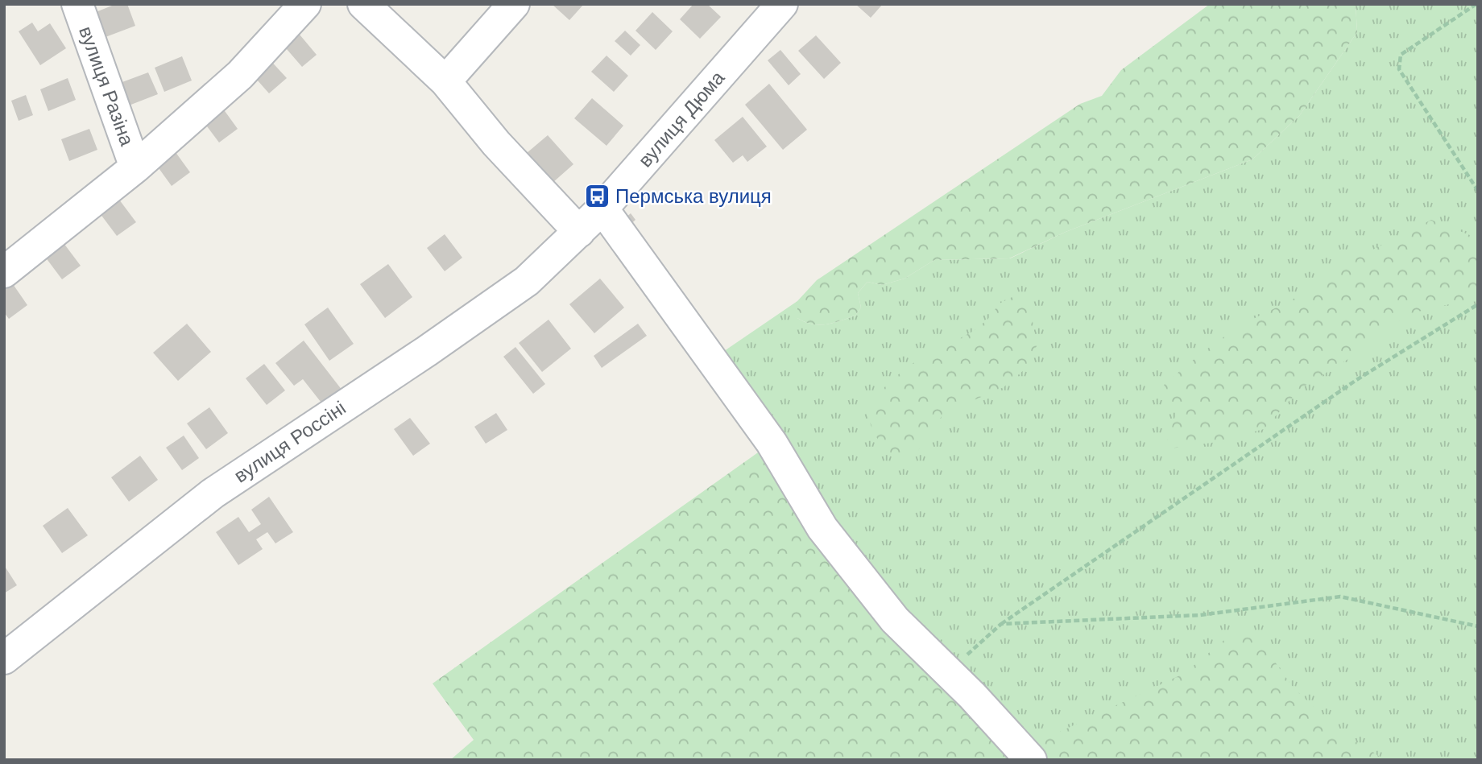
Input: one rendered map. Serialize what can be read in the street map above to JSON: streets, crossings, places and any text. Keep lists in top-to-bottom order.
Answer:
{
  "streets": {
    "street": ["вулиця Разіна", "вулиця Дюма", "вулиця Россіні"]
  },
  "crossings": [
    ["вулиця Дюма", "вулиця Россіні"]
  ],
  "places": {
    "bus stop": ["Пермська вулиця"]
  }
}
